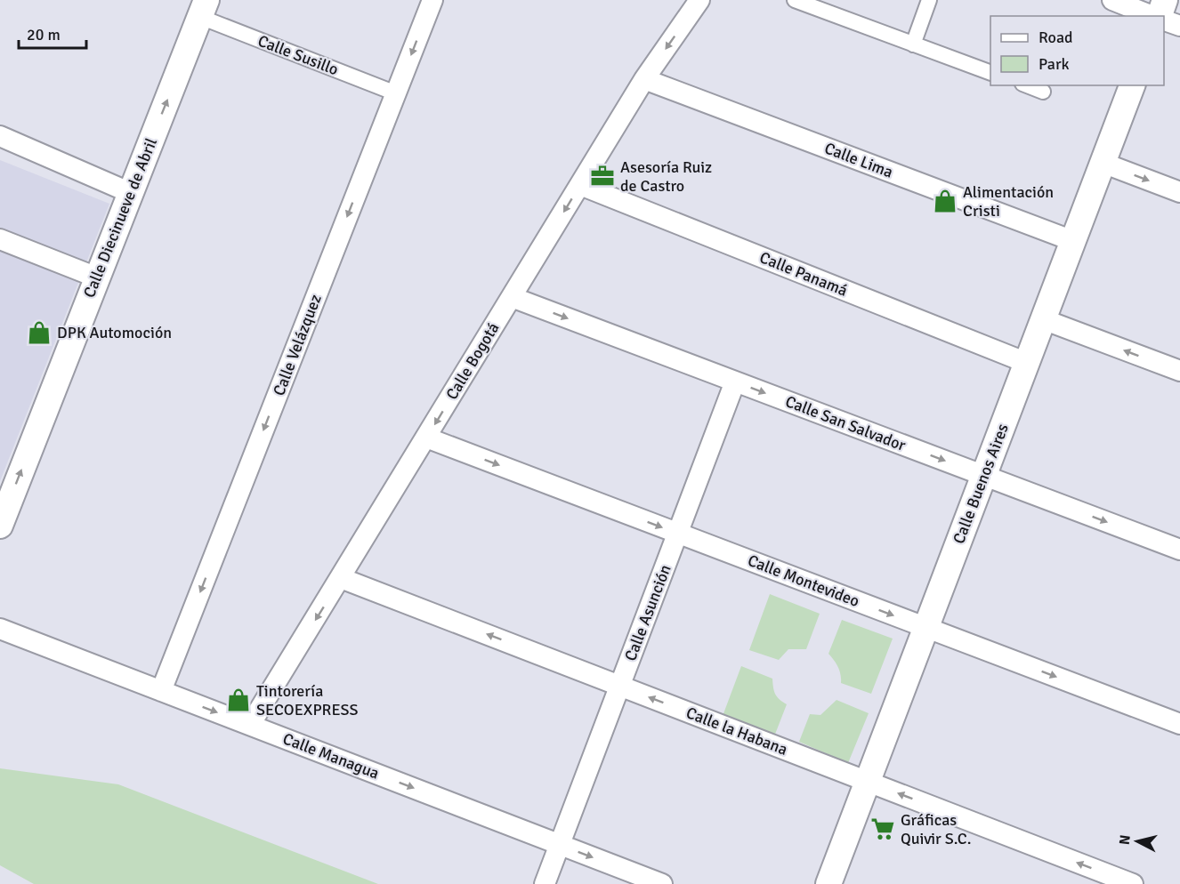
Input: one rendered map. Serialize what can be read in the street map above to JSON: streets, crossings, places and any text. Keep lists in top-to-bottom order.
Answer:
{
  "streets": {
    "street": [
      "Calle Susillo",
      "Calle Lima",
      "Calle Diecinueve de Abril",
      "Calle Panamá",
      "Calle Velázquez",
      "Calle Bogotá",
      "Calle San Salvador",
      "Calle Buenos Aires",
      "Calle Montevideo",
      "Calle Asunción",
      "Calle la Habana",
      "Calle Managua"
    ]
  },
  "crossings": [
    ["Calle Susillo", "Calle Diecinueve de Abril"],
    ["Calle Susillo", "Calle Velázquez"],
    ["Calle Lima", "Calle Bogotá"],
    ["Calle Lima", "Calle Buenos Aires"],
    ["Calle Panamá", "Calle Bogotá"],
    ["Calle Panamá", "Calle Buenos Aires"],
    ["Calle Velázquez", "Calle Managua"],
    ["Calle Bogotá", "Calle San Salvador"],
    ["Calle Bogotá", "Calle Montevideo"],
    ["Calle Bogotá", "Calle la Habana"],
    ["Calle Bogotá", "Calle Managua"],
    ["Calle San Salvador", "Calle Buenos Aires"],
    ["Calle San Salvador", "Calle Asunción"],
    ["Calle Buenos Aires", "Calle Montevideo"],
    ["Calle Buenos Aires", "Calle la Habana"],
    ["Calle Montevideo", "Calle Asunción"],
    ["Calle Asunción", "Calle la Habana"],
    ["Calle Asunción", "Calle Managua"]
  ],
  "one_way": [
    "Calle Diecinueve de Abril",
    "Calle Velázquez",
    "Calle Bogotá",
    "Calle San Salvador",
    "Calle Montevideo",
    "Calle la Habana",
    "Calle Managua"
  ],
  "places": {
    "office": ["Asesoría Ruiz de Castro"],
    "shop": ["Alimentación Cristi", "DPK Automoción", "Tintorería SECOEXPRESS"],
    "supermarket": ["Gráficas Quivir S.C."]
  },
  "legend": ["Road", "Park"],
  "scale_bar": "20 m",
  "north": "left"
}
